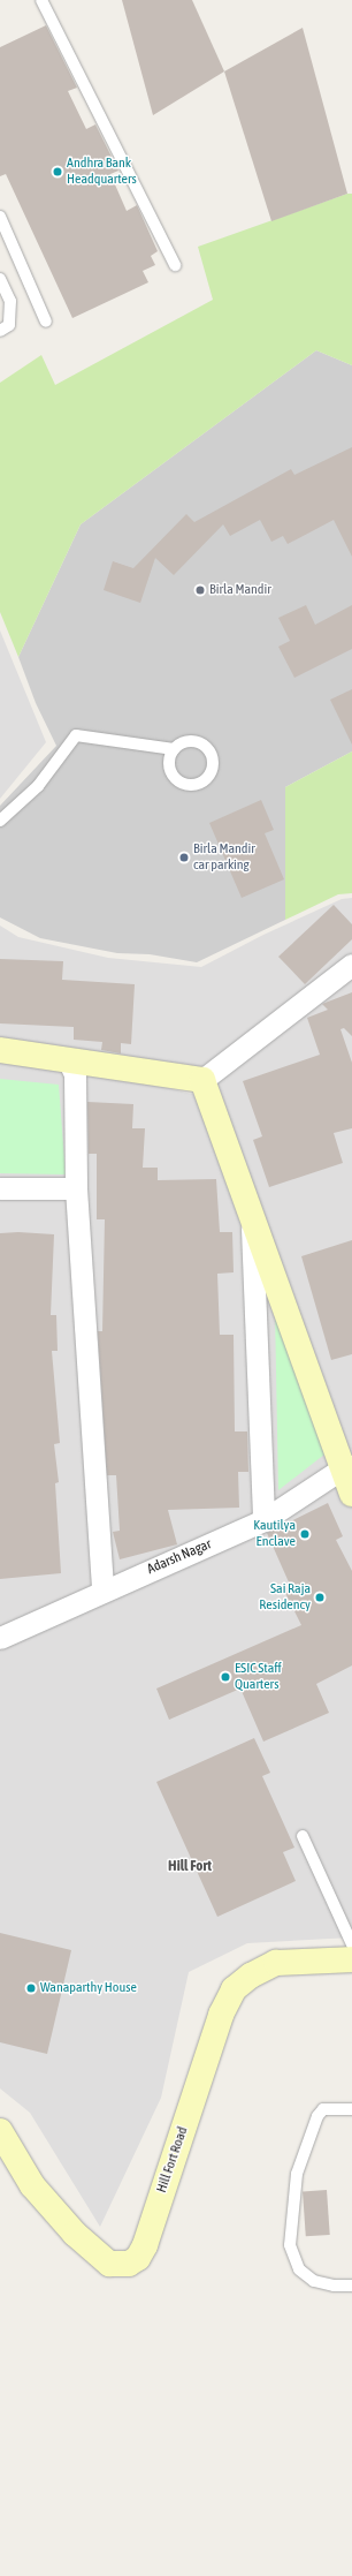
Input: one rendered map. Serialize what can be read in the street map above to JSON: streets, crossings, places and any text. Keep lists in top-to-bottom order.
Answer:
{
  "streets": {
    "street": ["Adarsh Nagar", "Hill Fort Road"]
  },
  "districts": ["Hill Fort"],
  "places": [
    "Andhra Bank Headquarters",
    "Birla Mandir",
    "Birla Mandir car parking",
    "Kautilya Enclave",
    "Sai Raja Residency",
    "ESIC Staff Quarters",
    "Wanaparthy House"
  ]
}
